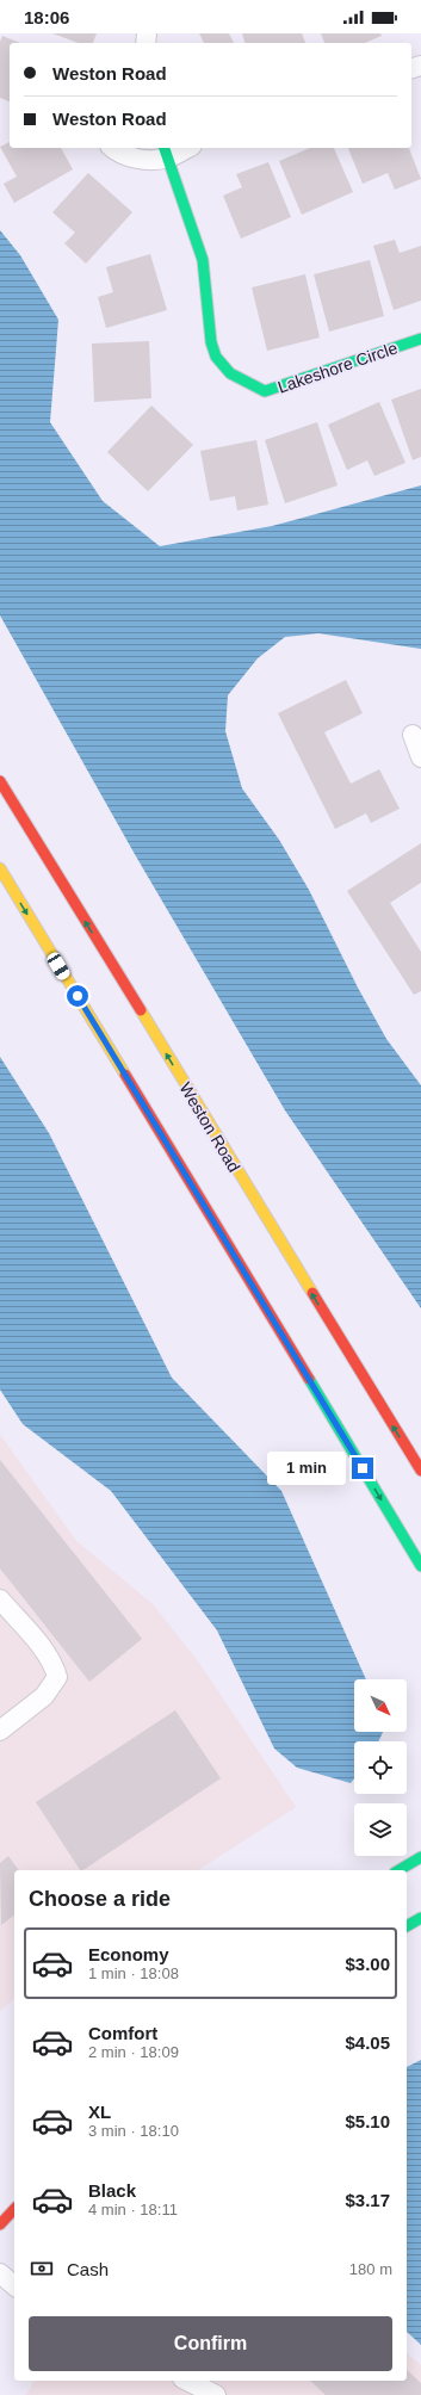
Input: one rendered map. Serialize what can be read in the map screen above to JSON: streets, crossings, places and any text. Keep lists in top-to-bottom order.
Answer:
{
  "streets": {
    "main road": ["Lakeshore Circle", "Weston Road"]
  },
  "north": "bottom right",
  "page": {
    "status": "18:06",
    "banner": ["Weston Road", "Weston Road"],
    "bubble": "1 min",
    "heading": "Choose a ride",
    "list": [
      {
        "name": "Economy",
        "note": "1 min · 18:08",
        "value": "$3.00"
      },
      {
        "name": "Comfort",
        "note": "2 min · 18:09",
        "value": "$4.05"
      },
      {
        "name": "XL",
        "note": "3 min · 18:10",
        "value": "$5.10"
      },
      {
        "name": "Black",
        "note": "4 min · 18:11",
        "value": "$3.17"
      }
    ],
    "pay": ["Cash", "180 m"],
    "buttons": "Confirm"
  }
}
